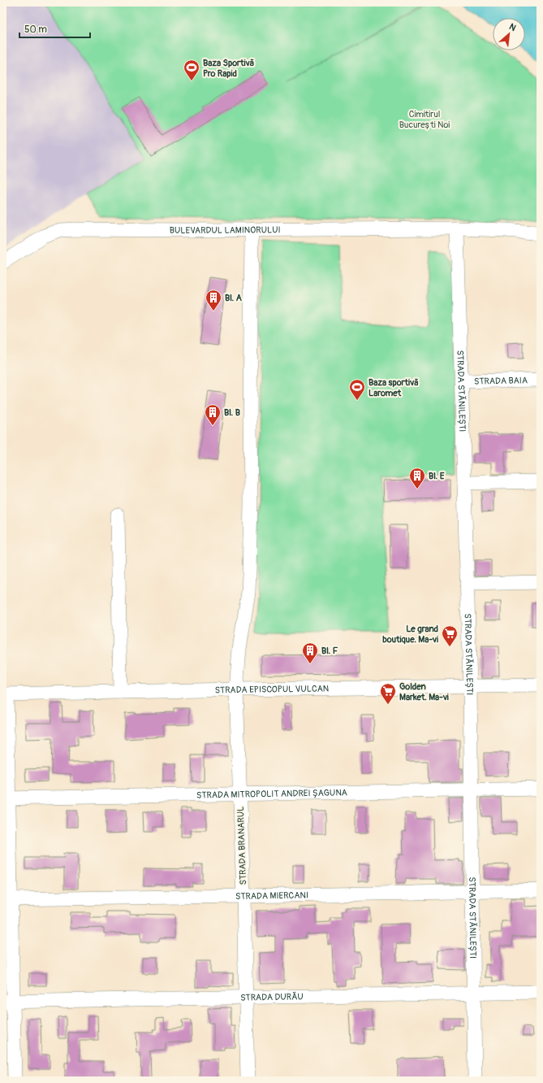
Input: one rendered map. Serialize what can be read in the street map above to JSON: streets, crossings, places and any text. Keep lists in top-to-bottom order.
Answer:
{
  "streets": {
    "street": [
      "BULEVARDUL LAMINORULUI",
      "STRADA BAIA",
      "STRADA STĂNILEȘTI",
      "STRADA EPISCOPUL VULCAN",
      "STRADA MITROPOLIT ANDREI ȘAGUNA",
      "STRADA BRANARUL",
      "STRADA MIERCANI",
      "STRADA DURĂU"
    ]
  },
  "crossings": [
    ["BULEVARDUL LAMINORULUI", "STRADA STĂNILEȘTI"],
    ["BULEVARDUL LAMINORULUI", "STRADA BRANARUL"],
    ["STRADA BAIA", "STRADA STĂNILEȘTI"],
    ["STRADA STĂNILEȘTI", "STRADA EPISCOPUL VULCAN"],
    ["STRADA STĂNILEȘTI", "STRADA MITROPOLIT ANDREI ȘAGUNA"],
    ["STRADA STĂNILEȘTI", "STRADA MIERCANI"],
    ["STRADA STĂNILEȘTI", "STRADA DURĂU"],
    ["STRADA EPISCOPUL VULCAN", "STRADA BRANARUL"],
    ["STRADA MITROPOLIT ANDREI ȘAGUNA", "STRADA BRANARUL"],
    ["STRADA BRANARUL", "STRADA MIERCANI"],
    ["STRADA BRANARUL", "STRADA DURĂU"]
  ],
  "parks": ["Cimitirul București Noi"],
  "places": {
    "sports": ["Baza Sportivă Pro Rapid", "Baza sportivă Laromet"],
    "building": [
      "Bl. A",
      "Bl. B",
      "Bl. E",
      "Bl. F"
    ],
    "supermarket": ["Le grand boutique. Ma-vi", "Golden Market. Ma-vi"]
  },
  "scale_bar": "50 m",
  "north": "top right"
}
